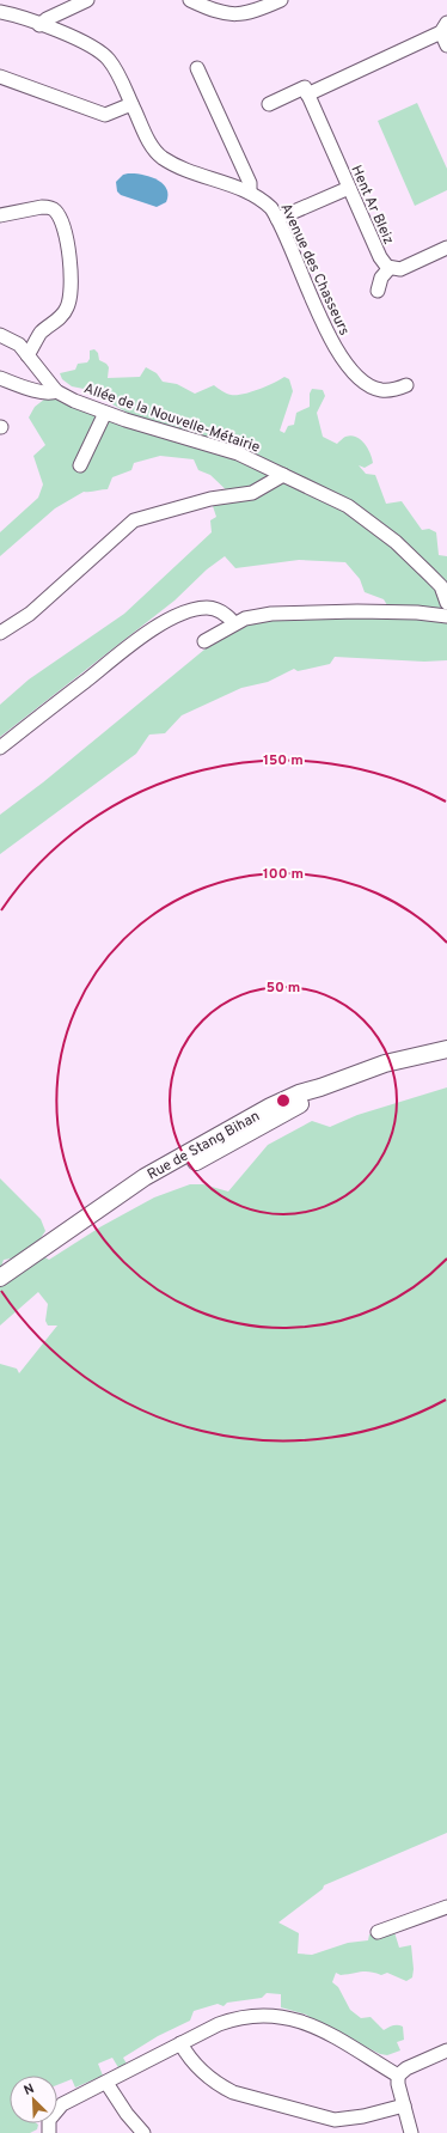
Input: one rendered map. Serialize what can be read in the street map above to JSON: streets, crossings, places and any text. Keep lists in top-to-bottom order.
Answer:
{
  "streets": {
    "street": [
      "Hent Ar Bleiz",
      "Avenue des Chasseurs",
      "Allée de la Nouvelle-Métairie",
      "Rue de Stang Bihan"
    ]
  },
  "crossings": [
    ["Hent Ar Bleiz", "Avenue des Chasseurs"]
  ],
  "north": "top left",
  "rings": ["150 m", "100 m", "50 m"]
}
